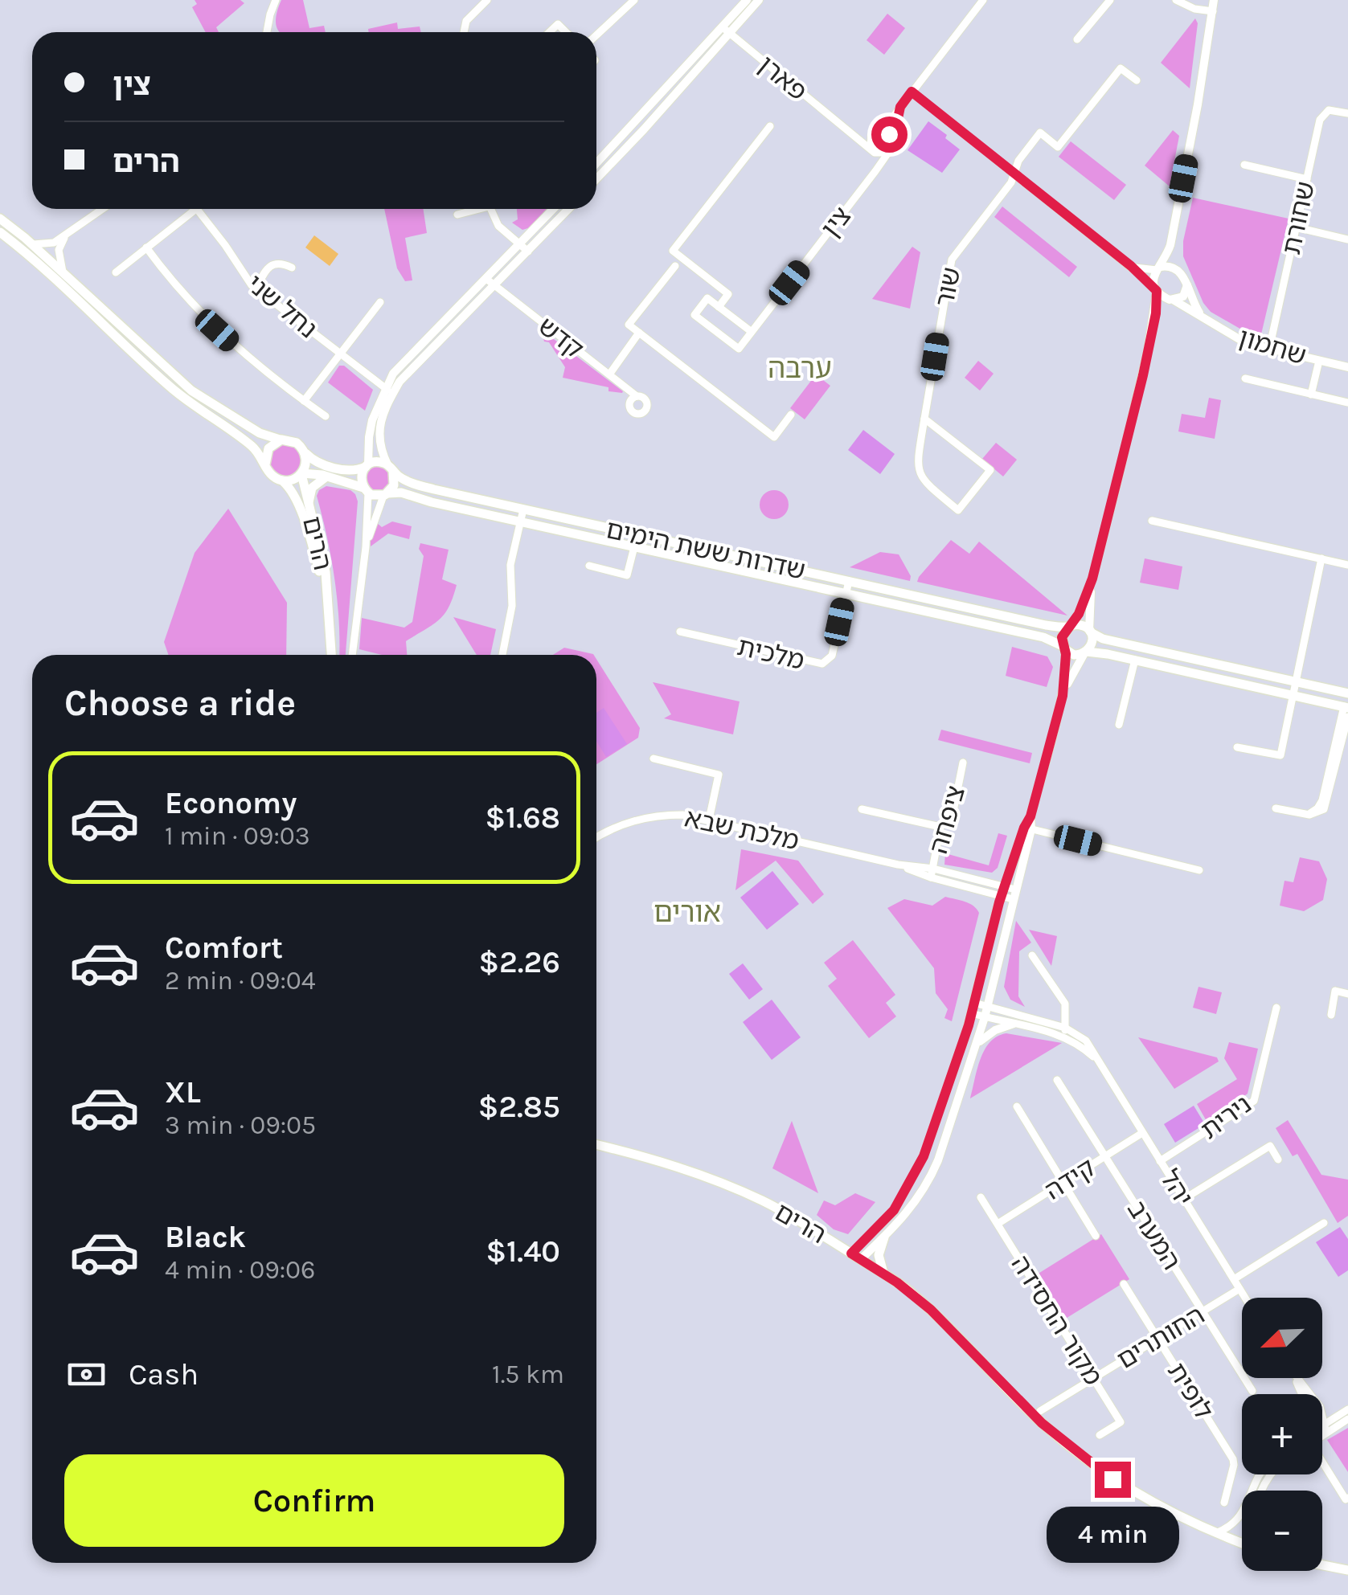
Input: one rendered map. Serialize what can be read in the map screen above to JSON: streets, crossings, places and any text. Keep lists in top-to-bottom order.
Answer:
{
  "streets": {
    "main road": ["הרים", "שדרות ששת הימים"],
    "street": [
      "פארן",
      "שחורת",
      "צין",
      "שור",
      "נחל שני",
      "קדש",
      "שחמון",
      "מלכית",
      "ציפחה",
      "מלכת שבא",
      "נירית",
      "קידה",
      "יהל",
      "המערב",
      "מקור החסידה",
      "החותרים",
      "לופית"
    ]
  },
  "crossings": [
    ["פארן", "צין"],
    ["שחורת", "שחמון"],
    ["שדרות ששת הימים", "מלכית"],
    ["ציפחה", "מלכת שבא"],
    ["נירית", "יהל"],
    ["קידה", "יהל"],
    ["קידה", "המערב"],
    ["קידה", "מקור החסידה"],
    ["יהל", "החותרים"],
    ["המערב", "החותרים"],
    ["מקור החסידה", "החותרים"],
    ["החותרים", "לופית"]
  ],
  "districts": ["ערבה", "אורים"],
  "north": "bottom left",
  "page": {
    "banner": ["צין", "הרים"],
    "heading": "Choose a ride",
    "list": [
      {
        "name": "Economy",
        "note": "1 min · 09:03",
        "value": "$1.68"
      },
      {
        "name": "Comfort",
        "note": "2 min · 09:04",
        "value": "$2.26"
      },
      {
        "name": "XL",
        "note": "3 min · 09:05",
        "value": "$2.85"
      },
      {
        "name": "Black",
        "note": "4 min · 09:06",
        "value": "$1.40"
      }
    ],
    "map_buttons": ["+", "−"],
    "pay": ["Cash", "1.5 km"],
    "buttons": "Confirm",
    "bubble": "4 min"
  }
}
